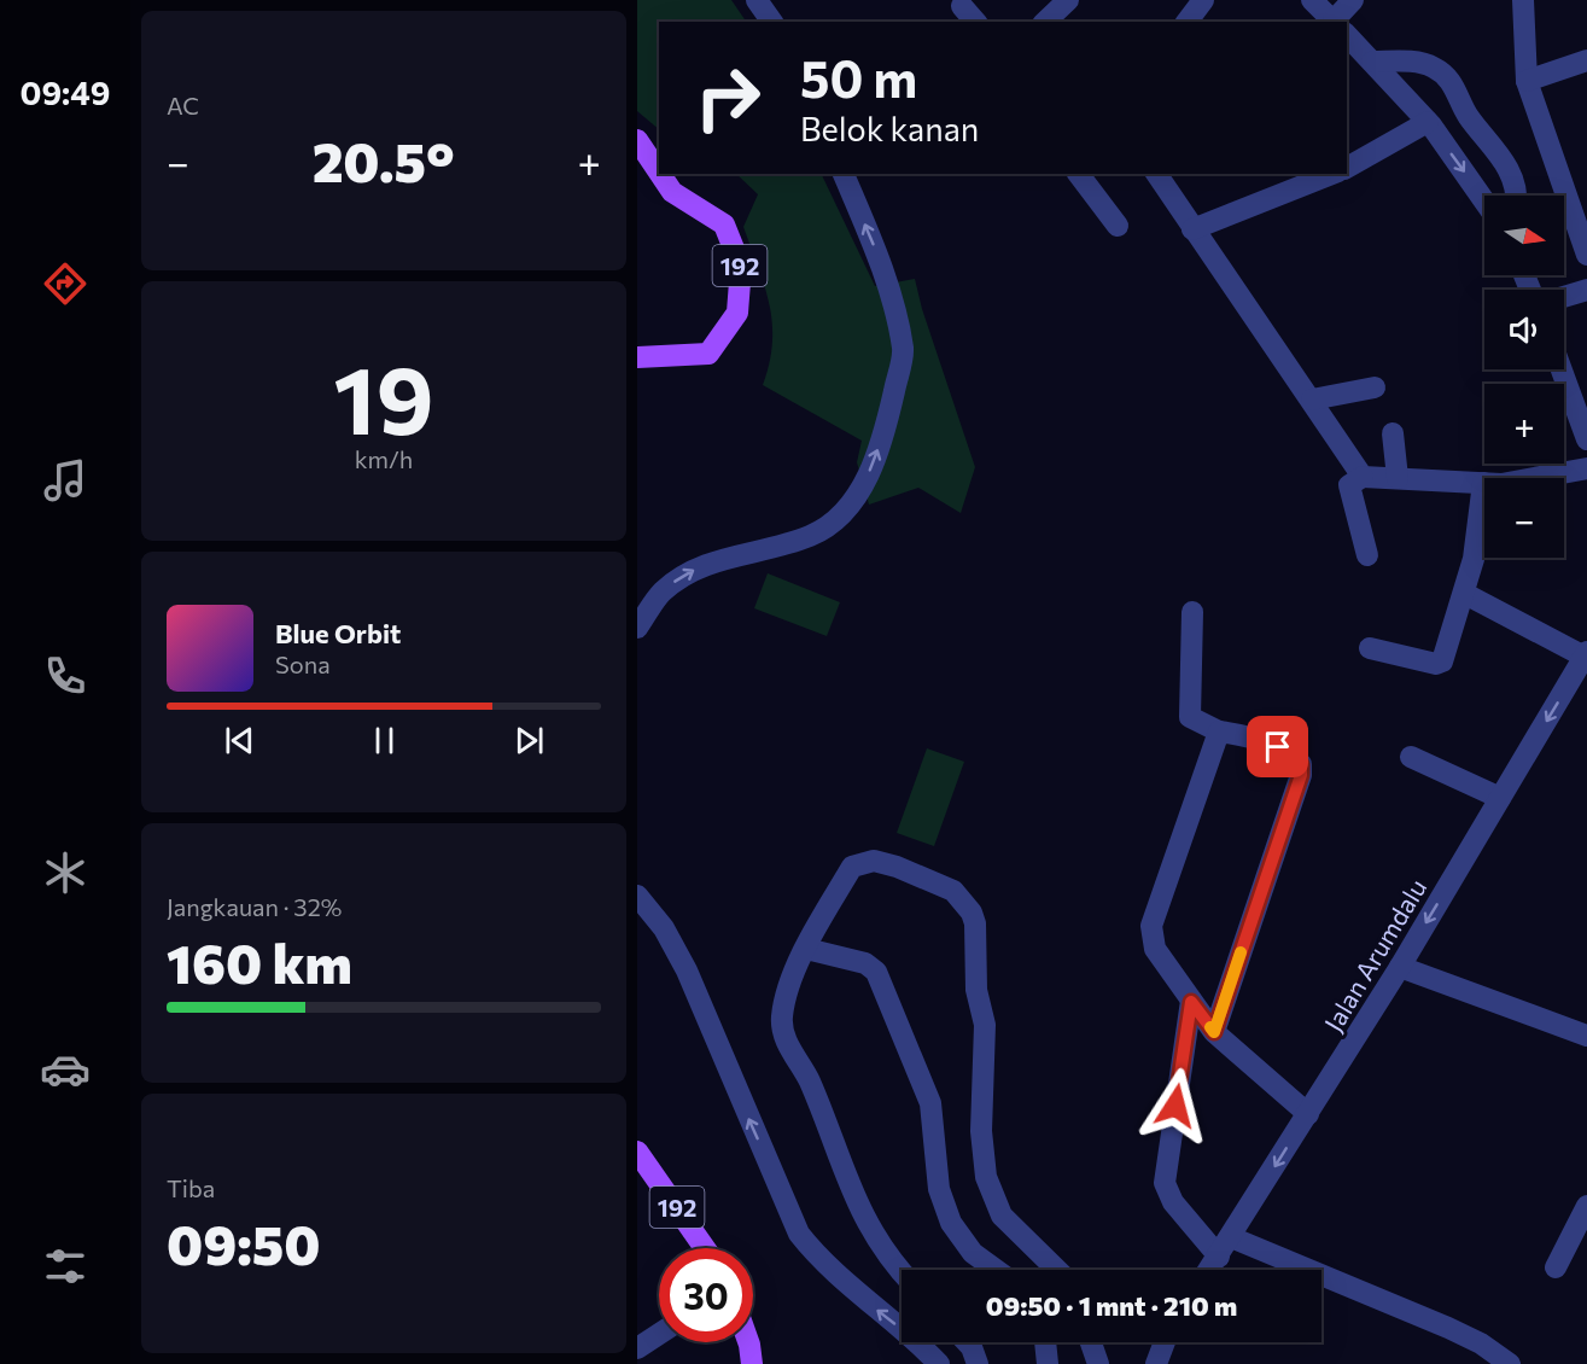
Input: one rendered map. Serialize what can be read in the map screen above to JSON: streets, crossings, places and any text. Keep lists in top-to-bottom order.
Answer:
{
  "streets": {
    "main road": ["192"],
    "street": ["Jalan Arumdalu"]
  },
  "one_way": ["Jalan Arumdalu"],
  "north": "right",
  "page": {
    "tabs": "09:49",
    "tile": [
      "AC",
      ["19", "km/h"],
      ["Jangkauan · 32%", "160 km"],
      ["Tiba", "09:50"]
    ],
    "turn": ["50 m", "Belok kanan"],
    "heat": ["−", "20.5°", "+"],
    "map_buttons": ["+", "−"],
    "song": ["Blue Orbit", "Sona"],
    "limit": "30",
    "trip": "09:50 · 1 mnt · 210 m"
  }
}
